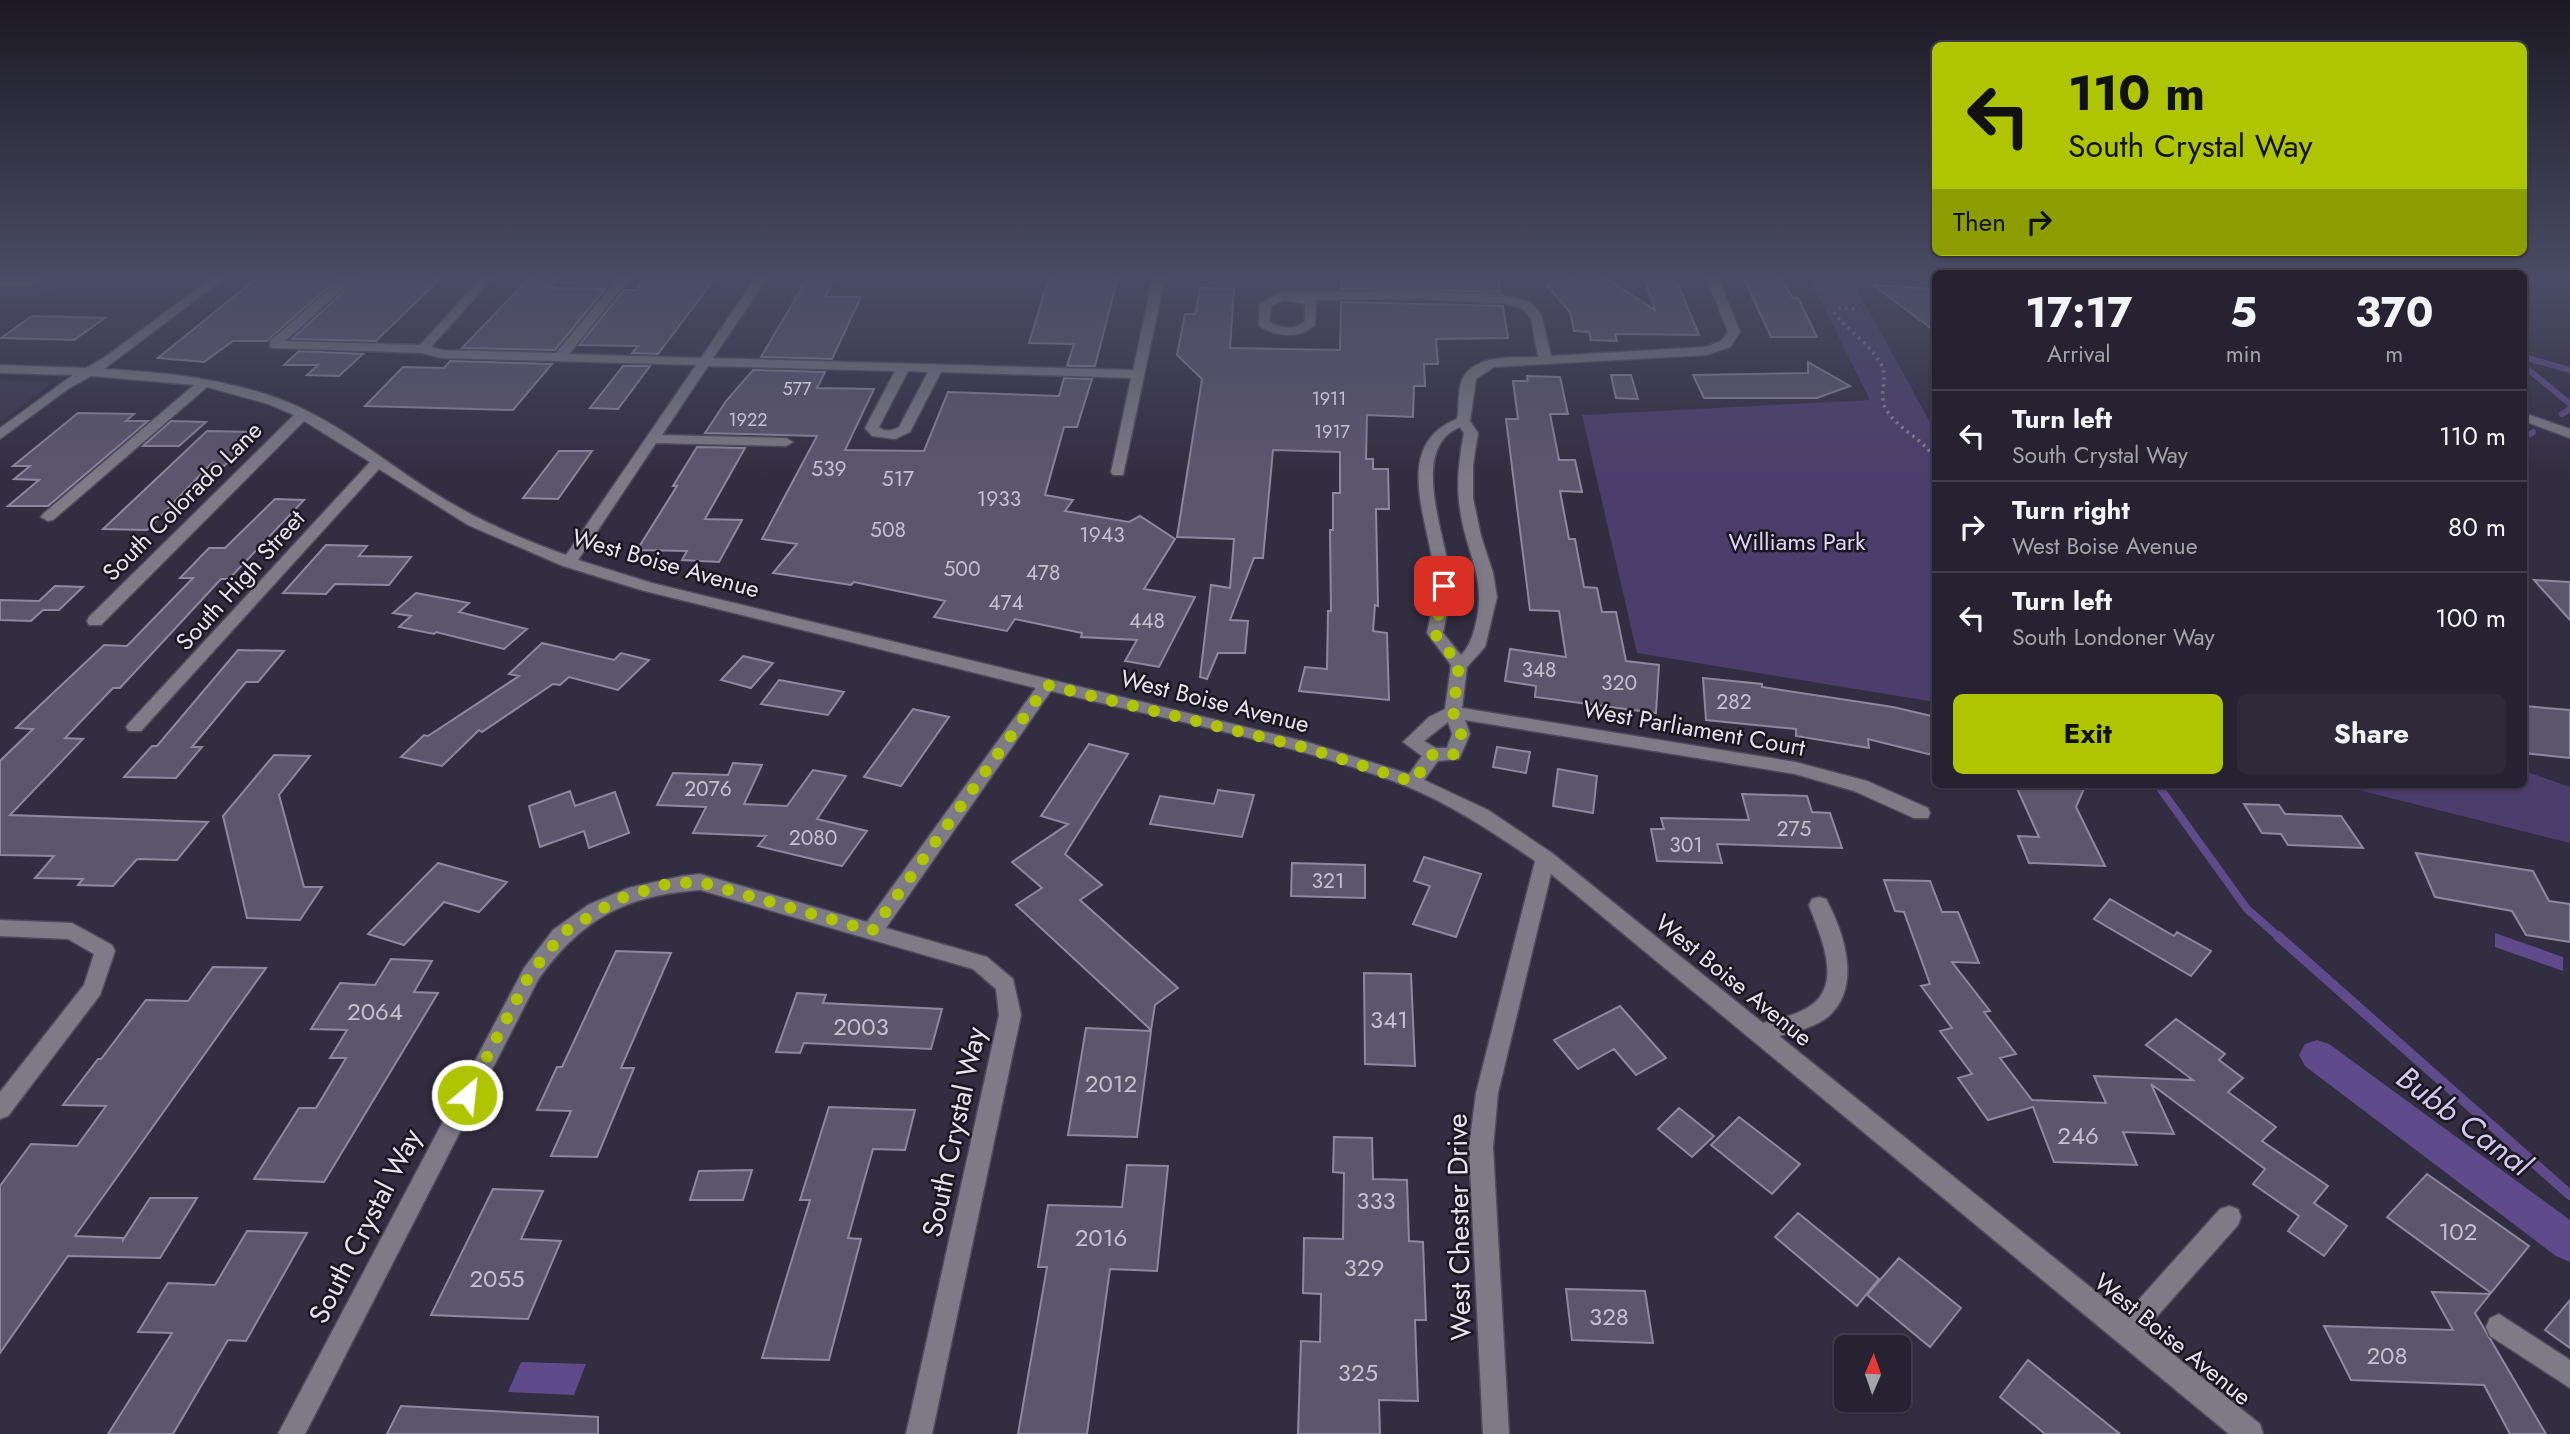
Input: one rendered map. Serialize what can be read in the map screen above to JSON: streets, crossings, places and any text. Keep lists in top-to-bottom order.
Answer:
{
  "streets": {
    "street": [
      "South Colorado Lane",
      "West Boise Avenue",
      "South High Street",
      "West Parliament Court",
      "South Crystal Way",
      "West Chester Drive"
    ]
  },
  "crossings": [
    ["South Colorado Lane", "West Boise Avenue"],
    ["West Boise Avenue", "South High Street"],
    ["West Boise Avenue", "West Chester Drive"]
  ],
  "water": ["Bubb Canal"],
  "parks": ["Williams Park"],
  "house_numbers": [
    "577",
    "1911",
    "1922",
    "1917",
    "539",
    "517",
    "1933",
    "508",
    "1943",
    "500",
    "478",
    "474",
    "448",
    "348",
    "320",
    "282",
    "2076",
    "275",
    "2080",
    "301",
    "321",
    "2064",
    "341",
    "2003",
    "2012",
    "246",
    "333",
    "102",
    "2016",
    "329",
    "2055",
    "328",
    "208",
    "325"
  ],
  "north": "top",
  "page": {
    "turn": ["110 m", "South Crystal Way"],
    "then": "Then",
    "eta": [
      "17:17",
      "Arrival",
      "5",
      "min",
      "370",
      "m"
    ],
    "list": [
      {
        "name": "Turn left",
        "note": "South Crystal Way",
        "value": "110 m"
      },
      {
        "name": "Turn right",
        "note": "West Boise Avenue",
        "value": "80 m"
      },
      {
        "name": "Turn left",
        "note": "South Londoner Way",
        "value": "100 m"
      }
    ],
    "buttons": ["Exit", "Share"]
  }
}
